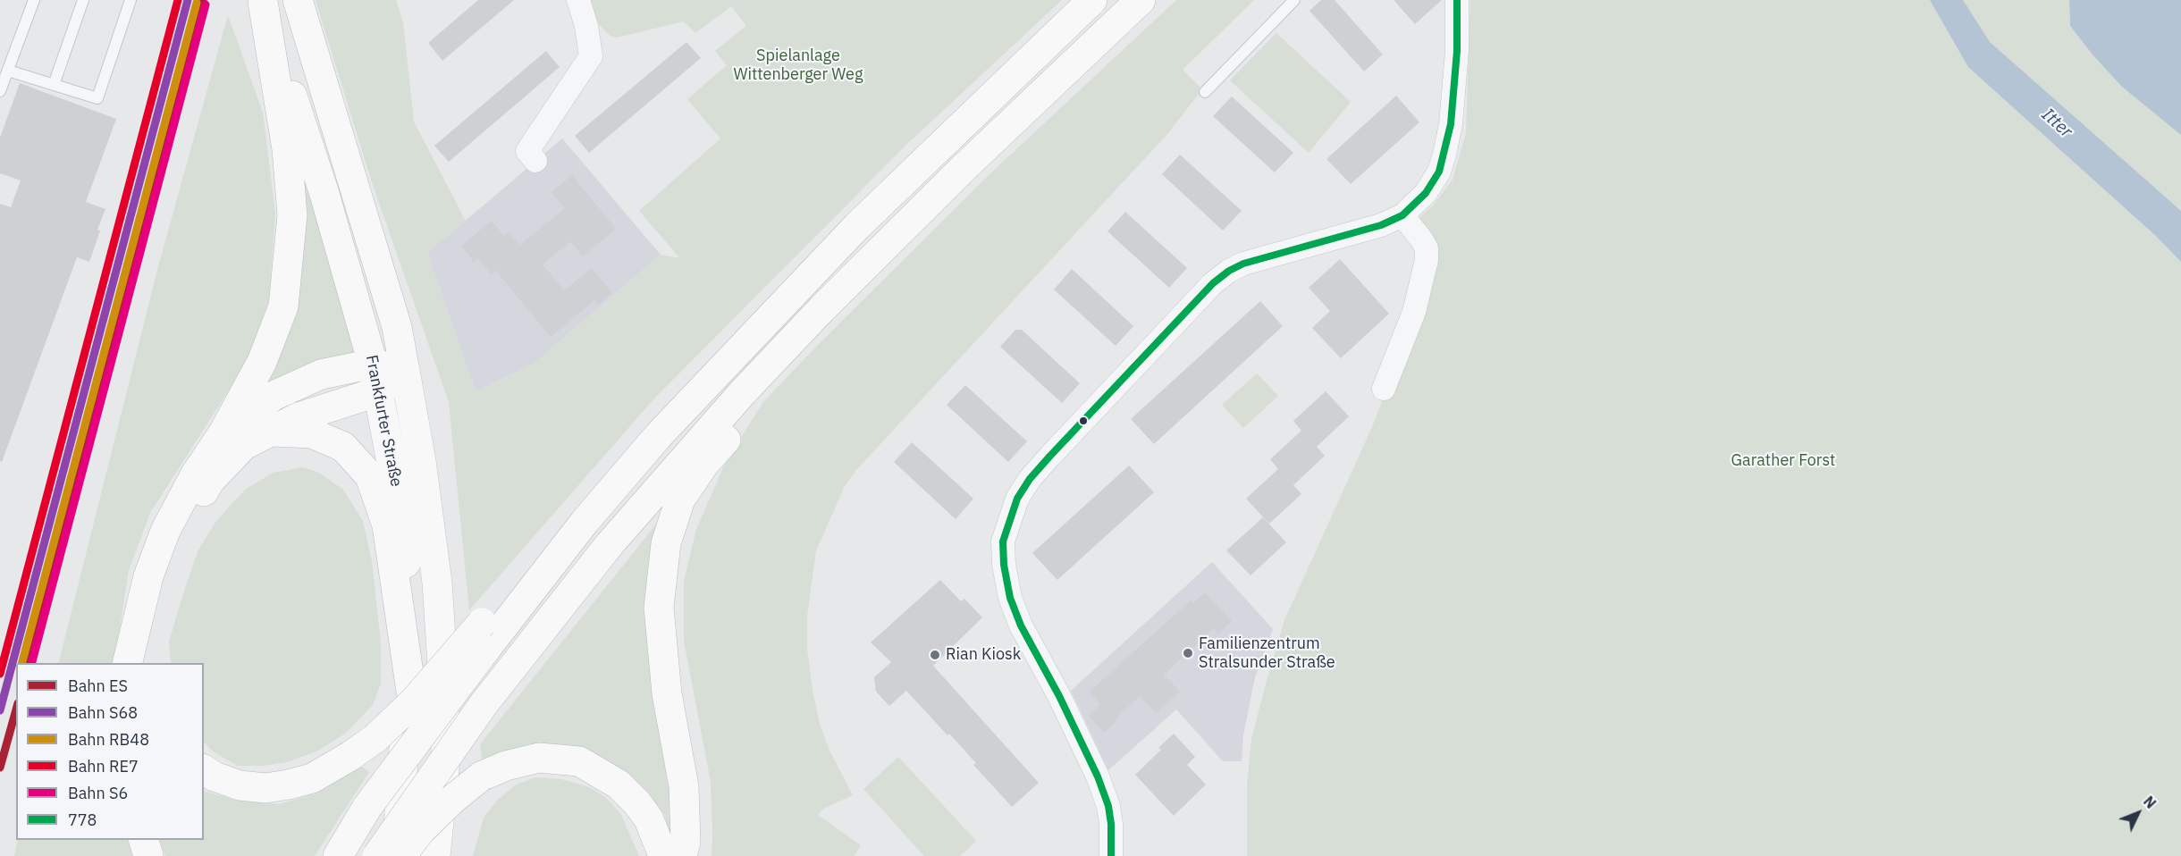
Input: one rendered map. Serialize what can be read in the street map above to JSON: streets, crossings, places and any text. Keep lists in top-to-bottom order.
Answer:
{
  "streets": {
    "main road": ["Frankfurter Straße"]
  },
  "water": ["Itter"],
  "parks": ["Spielanlage Wittenberger Weg", "Garather Forst"],
  "places": ["Familienzentrum Stralsunder Straße", "Rian Kiosk"],
  "lines": [
    "rail line ES",
    "rail line S68",
    "rail line RE7",
    "transit line 778",
    "rail line RB48",
    "rail line S6"
  ],
  "legend": [
    "Bahn ES",
    "Bahn S68",
    "Bahn RB48",
    "Bahn RE7",
    "Bahn S6",
    "778"
  ],
  "north": "top right"
}
